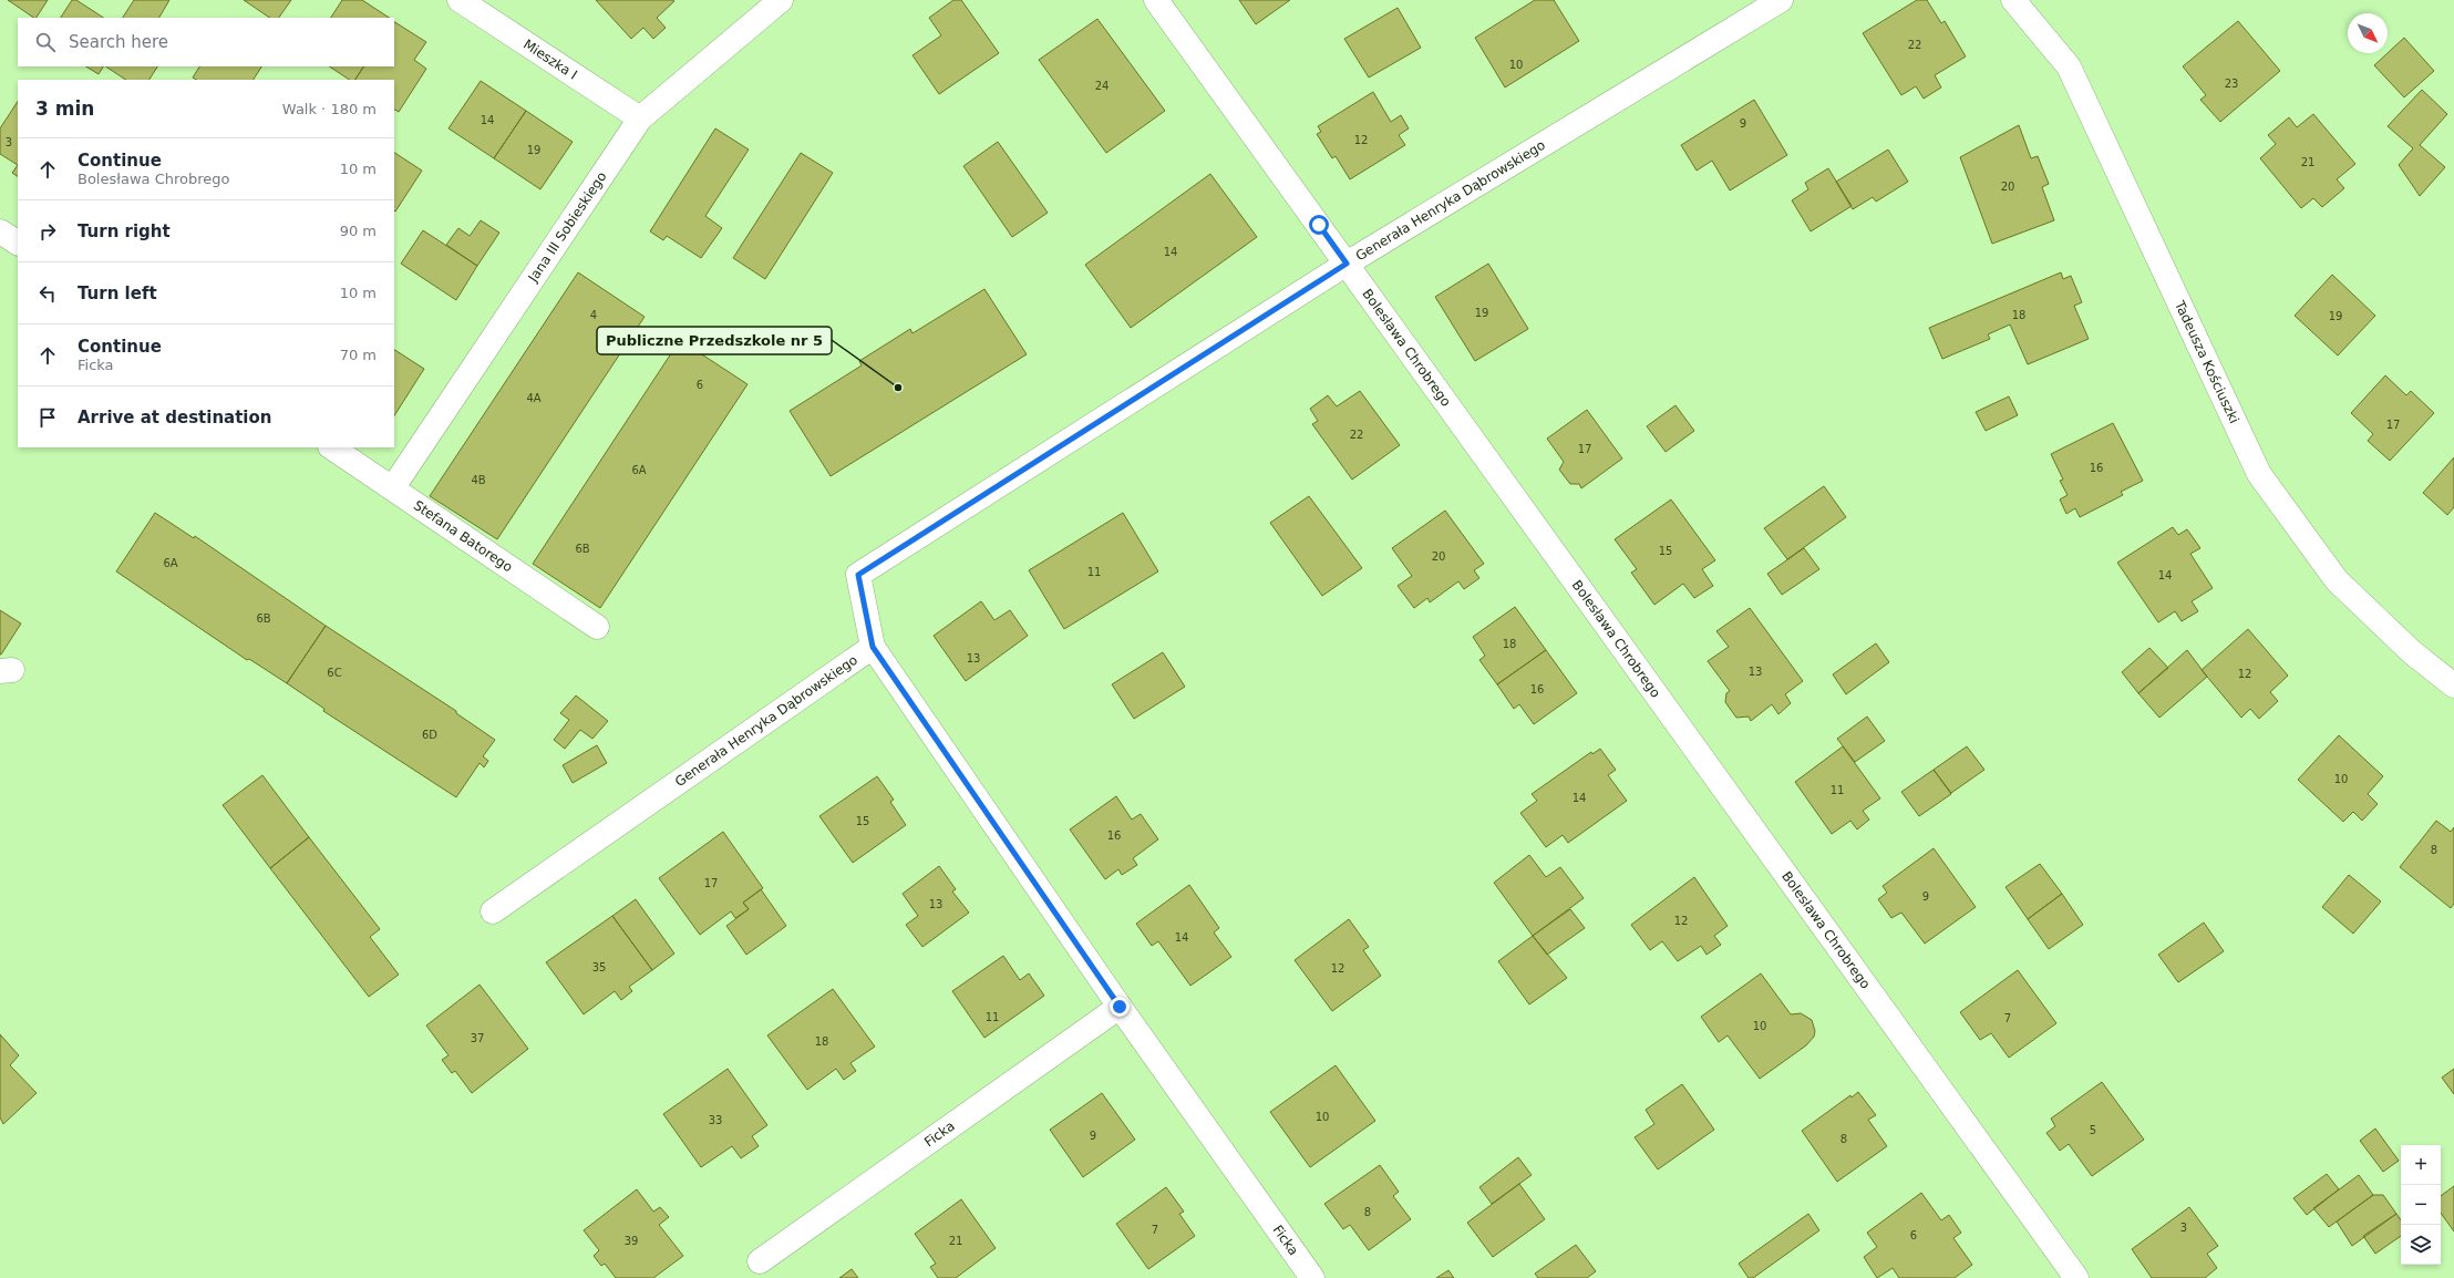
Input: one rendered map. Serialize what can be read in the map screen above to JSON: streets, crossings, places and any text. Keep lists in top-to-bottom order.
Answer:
{
  "streets": {
    "street": [
      "Mieszka I",
      "Generała Henryka Dąbrowskiego",
      "Jana III Sobieskiego",
      "Bolesława Chrobrego",
      "Tadeusza Kościuszki",
      "Stefana Batorego",
      "Ficka"
    ]
  },
  "crossings": [
    ["Mieszka I", "Jana III Sobieskiego"],
    ["Generała Henryka Dąbrowskiego", "Bolesława Chrobrego"],
    ["Generała Henryka Dąbrowskiego", "Ficka"],
    ["Jana III Sobieskiego", "Stefana Batorego"]
  ],
  "places": ["Publiczne Przedszkole nr 5"],
  "house_numbers": [
    "22",
    "10",
    "23",
    "24",
    "14",
    "9",
    "12",
    "3",
    "19",
    "21",
    "20",
    "14",
    "19",
    "4",
    "18",
    "19",
    "6",
    "4A",
    "17",
    "22",
    "17",
    "16",
    "6A",
    "4B",
    "6B",
    "15",
    "20",
    "6A",
    "11",
    "14",
    "6B",
    "18",
    "13",
    "13",
    "6C",
    "12",
    "16",
    "6D",
    "10",
    "11",
    "14",
    "15",
    "16",
    "8",
    "17",
    "9",
    "13",
    "12",
    "14",
    "35",
    "12",
    "11",
    "7",
    "10",
    "37",
    "18",
    "10",
    "33",
    "5",
    "9",
    "8",
    "8",
    "3",
    "7",
    "6",
    "39",
    "21"
  ],
  "north": "bottom right",
  "page": {
    "search": "Search here",
    "heading": ["3 min", "Walk · 180 m"],
    "list": [
      ["Continue", "Bolesława Chrobrego", "10 m"],
      ["Turn right", "90 m"],
      ["Turn left", "10 m"],
      ["Continue", "Ficka", "70 m"],
      "Arrive at destination"
    ],
    "map_buttons": ["+", "−"]
  }
}
